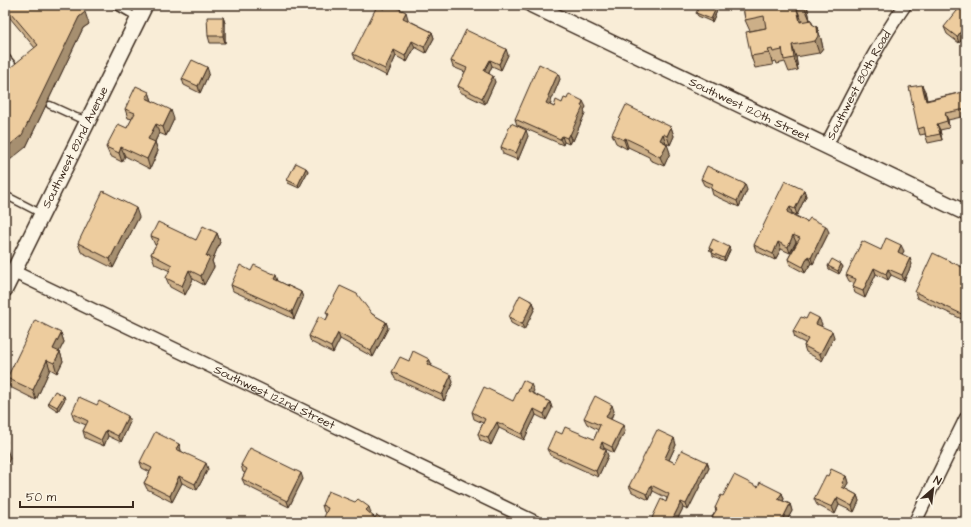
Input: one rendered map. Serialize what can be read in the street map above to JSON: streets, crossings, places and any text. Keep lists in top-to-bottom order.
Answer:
{
  "streets": {
    "street": [
      "Southwest 80th Road",
      "Southwest 120th Street",
      "Southwest 82nd Avenue",
      "Southwest 122nd Street"
    ]
  },
  "crossings": [
    ["Southwest 80th Road", "Southwest 120th Street"],
    ["Southwest 82nd Avenue", "Southwest 122nd Street"]
  ],
  "scale_bar": "50 m",
  "north": "top right"
}
